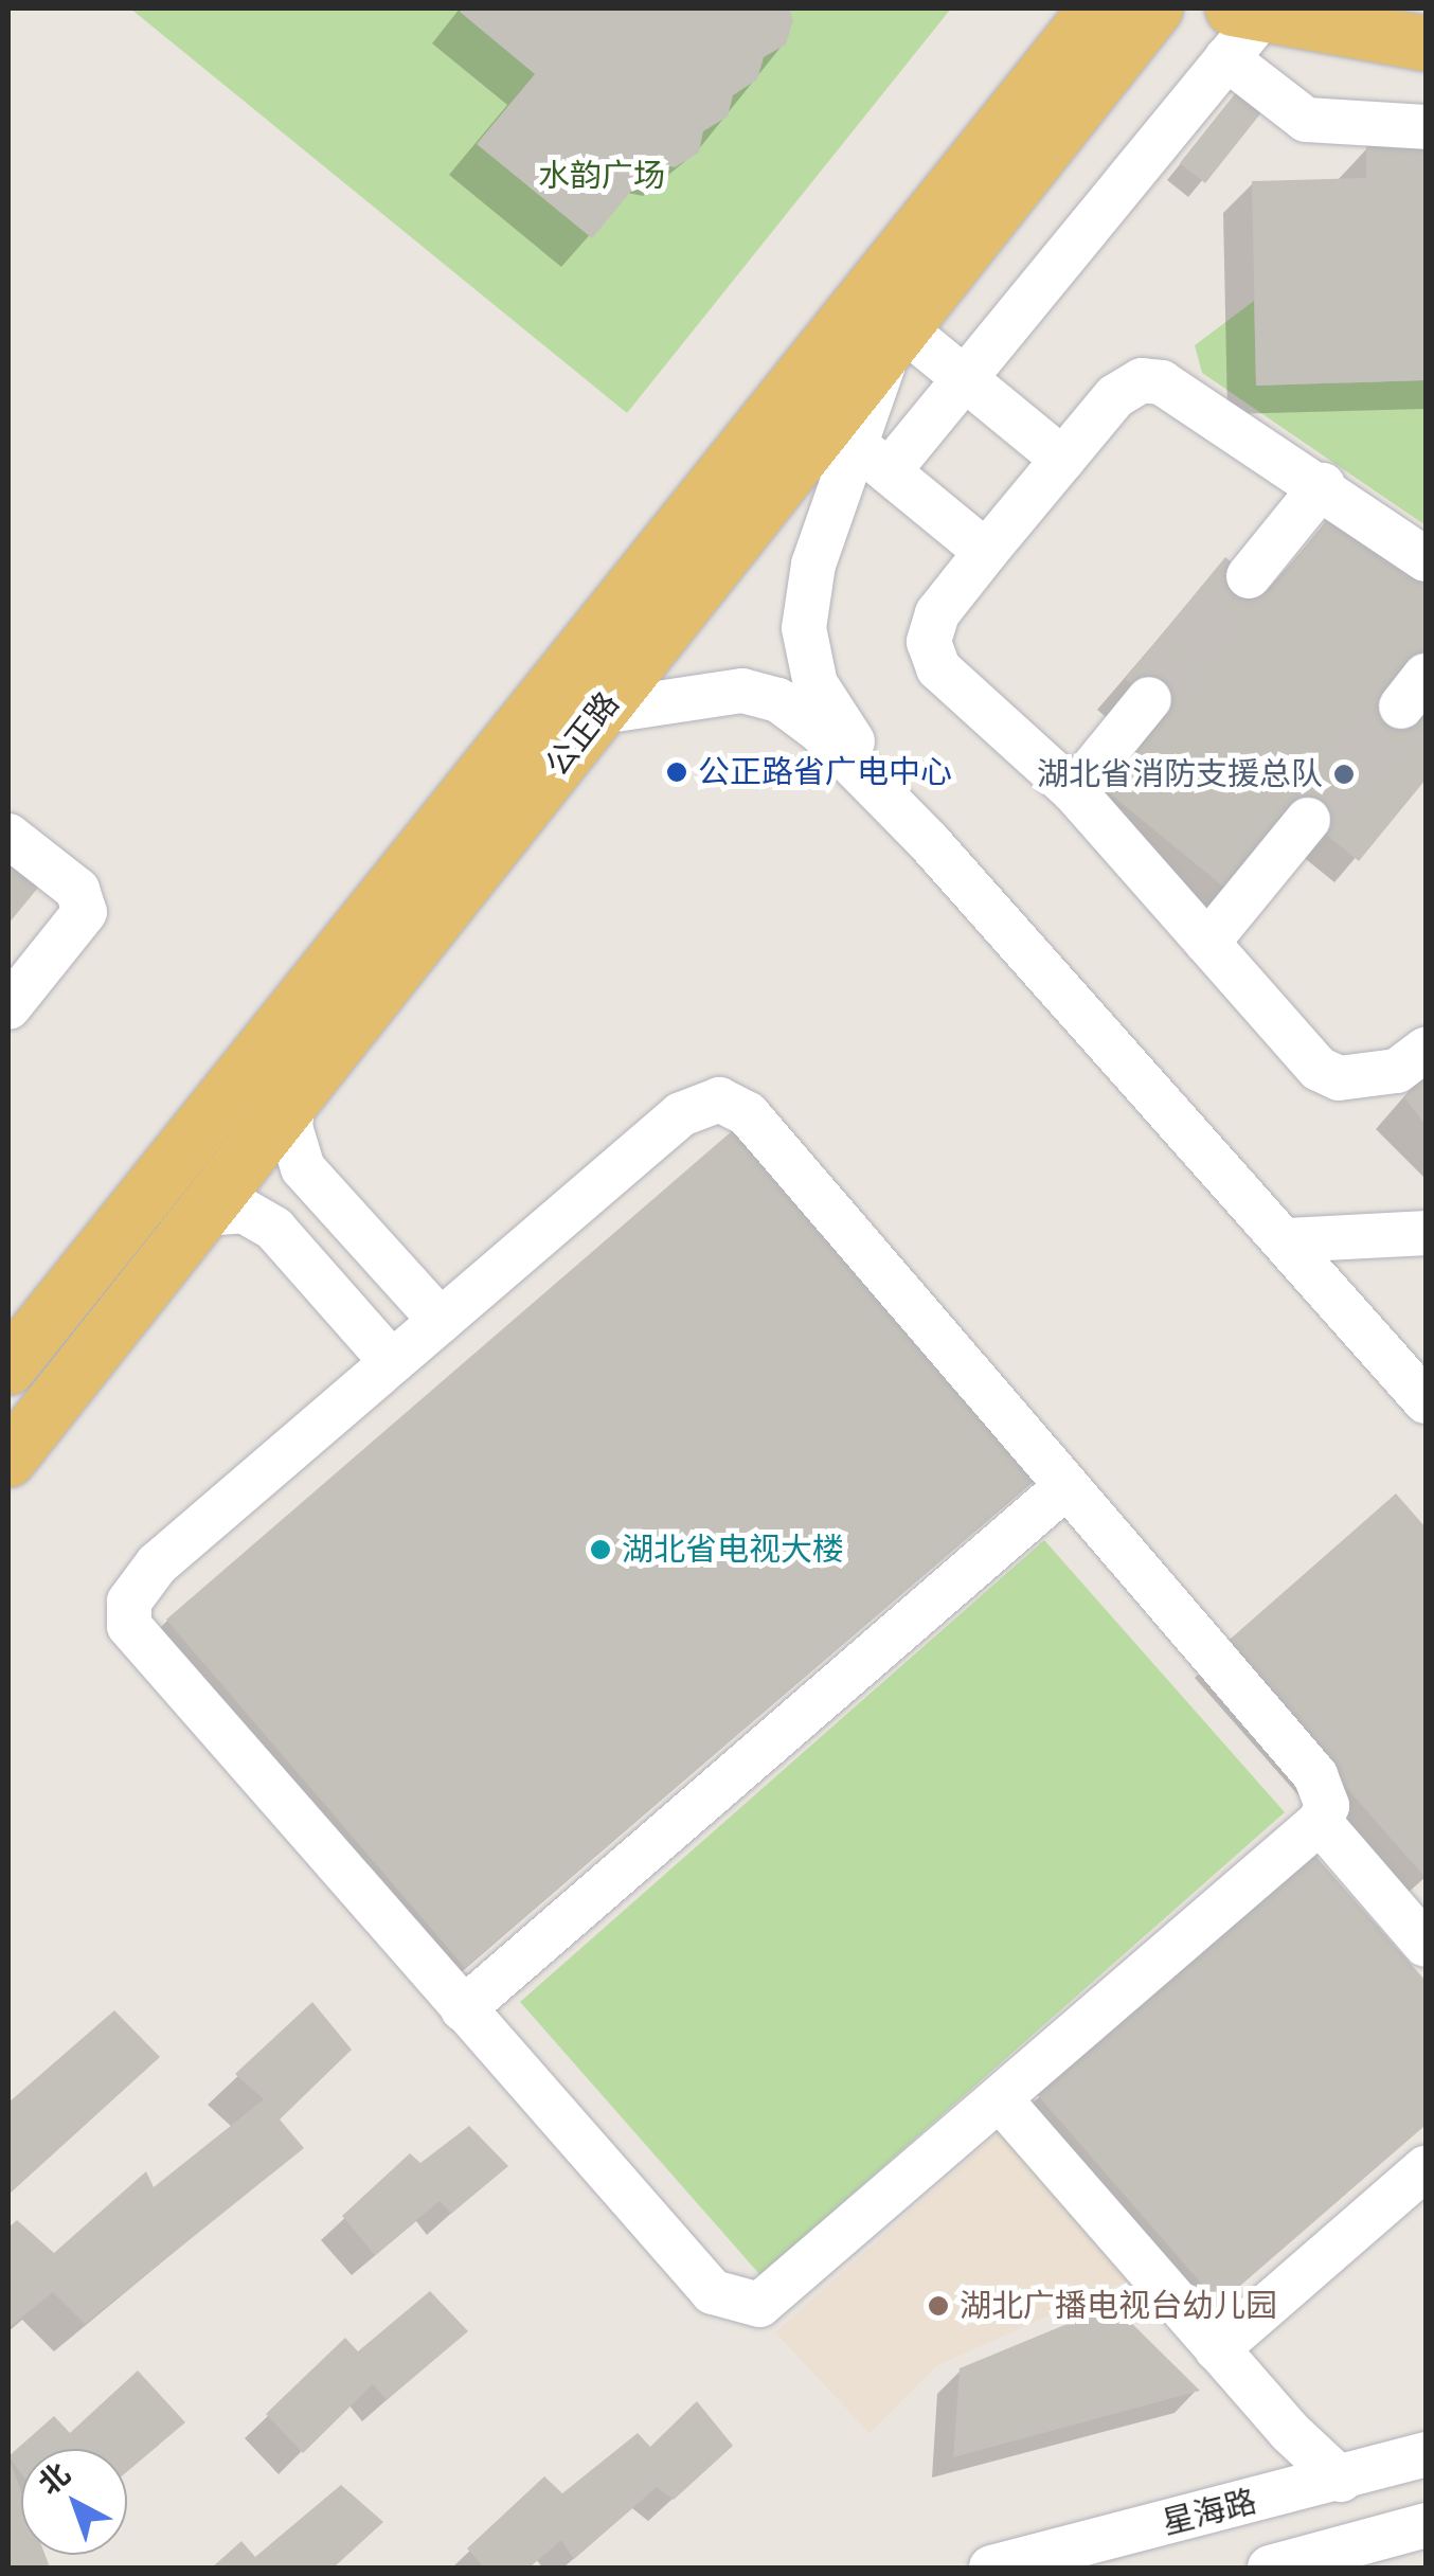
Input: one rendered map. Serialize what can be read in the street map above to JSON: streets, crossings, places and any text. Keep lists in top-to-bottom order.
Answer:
{
  "streets": {
    "main road": ["公正路"],
    "street": ["星海路"]
  },
  "parks": ["水韵广场"],
  "places": [
    "公正路省广电中心",
    "湖北省消防支援总队",
    "湖北省电视大楼",
    "湖北广播电视台幼儿园"
  ],
  "north": "top left"
}
